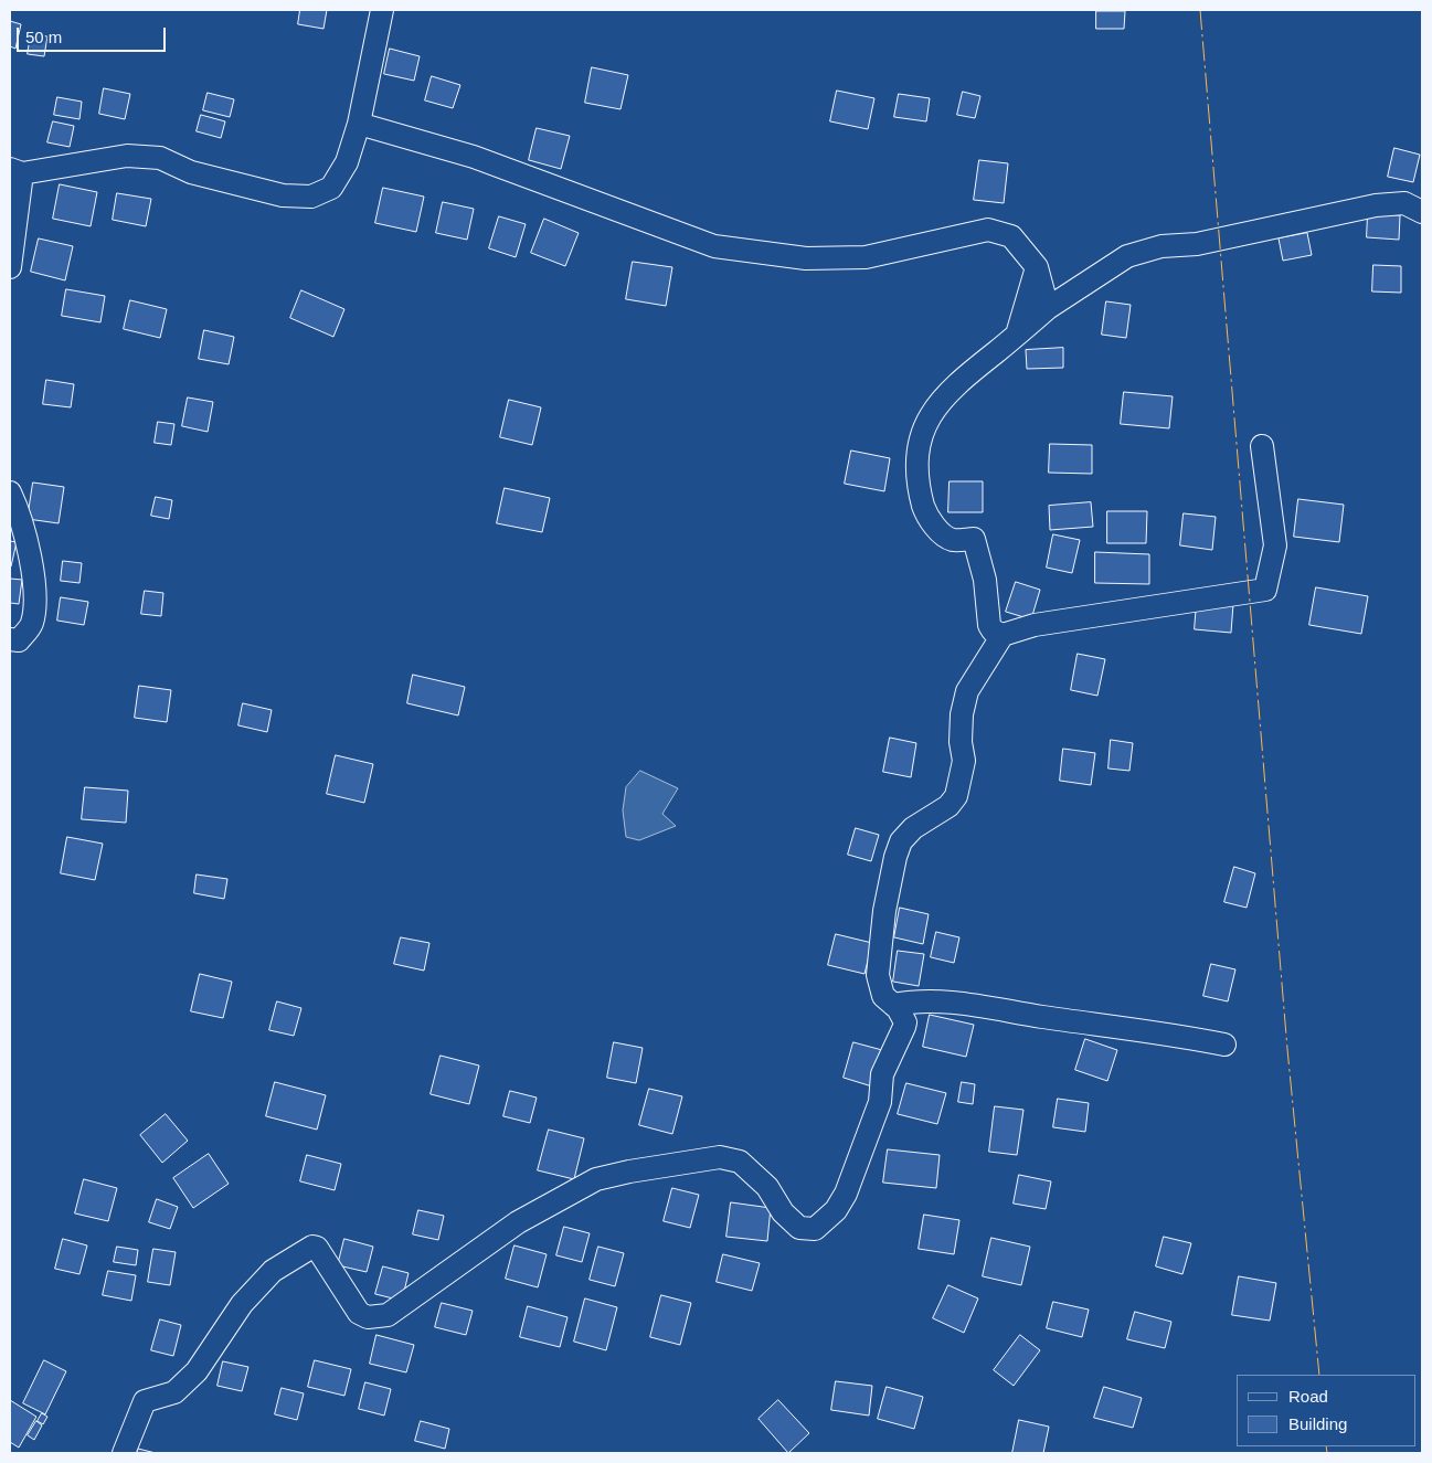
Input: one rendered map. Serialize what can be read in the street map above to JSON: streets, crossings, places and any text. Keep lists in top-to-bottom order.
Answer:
{
  "legend": ["Road", "Building"],
  "scale_bar": "50 m"
}
